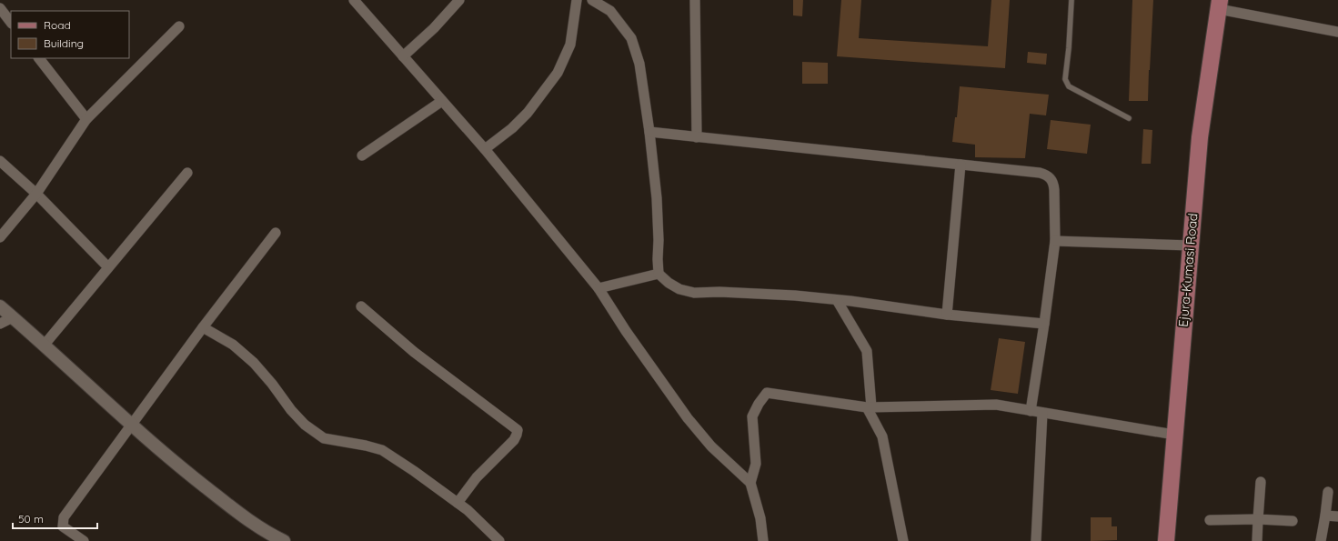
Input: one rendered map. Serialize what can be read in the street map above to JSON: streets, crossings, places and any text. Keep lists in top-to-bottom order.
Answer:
{
  "streets": {
    "main road": ["Ejura-Kumasi Road"]
  },
  "legend": ["Road", "Building"],
  "scale_bar": "50 m"
}
